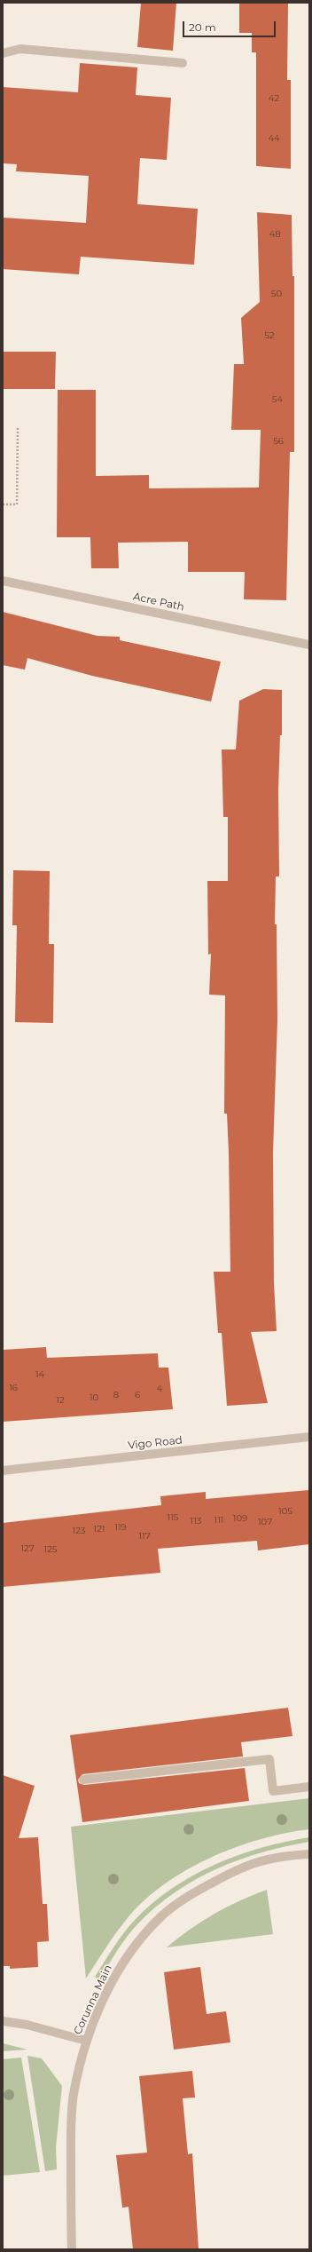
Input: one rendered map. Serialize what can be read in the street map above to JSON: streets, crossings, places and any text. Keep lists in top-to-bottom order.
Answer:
{
  "streets": {
    "street": ["Acre Path", "Vigo Road", "Corunna Main"]
  },
  "house_numbers": [
    "42",
    "44",
    "48",
    "50",
    "52",
    "54",
    "56",
    "14",
    "16",
    "4",
    "8",
    "6",
    "10",
    "12",
    "105",
    "115",
    "109",
    "111",
    "113",
    "107",
    "119",
    "121",
    "123",
    "117",
    "127",
    "125"
  ],
  "scale_bar": "20 m"
}
